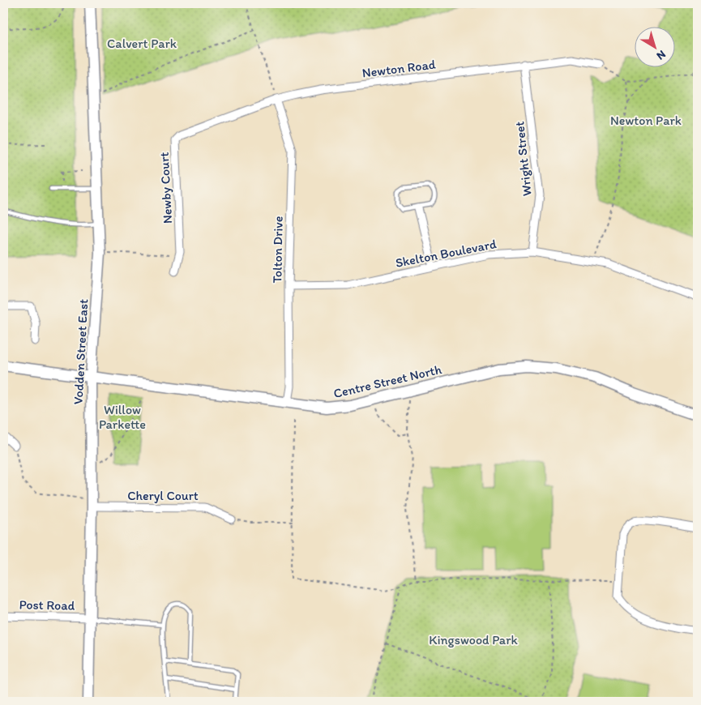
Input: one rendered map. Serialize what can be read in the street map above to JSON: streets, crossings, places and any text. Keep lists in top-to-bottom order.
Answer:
{
  "streets": {
    "street": [
      "Newton Road",
      "Wright Street",
      "Newby Court",
      "Tolton Drive",
      "Skelton Boulevard",
      "Vodden Street East",
      "Centre Street North",
      "Cheryl Court",
      "Post Road"
    ]
  },
  "crossings": [
    ["Newton Road", "Wright Street"],
    ["Newton Road", "Newby Court"],
    ["Newton Road", "Tolton Drive"],
    ["Wright Street", "Skelton Boulevard"],
    ["Newby Court", "Tolton Drive"],
    ["Tolton Drive", "Skelton Boulevard"],
    ["Tolton Drive", "Centre Street North"],
    ["Vodden Street East", "Centre Street North"],
    ["Vodden Street East", "Cheryl Court"],
    ["Vodden Street East", "Post Road"]
  ],
  "parks": [
    "Calvert Park",
    "Newton Park",
    "Willow Parkette",
    "Kingswood Park"
  ],
  "north": "bottom right"
}
